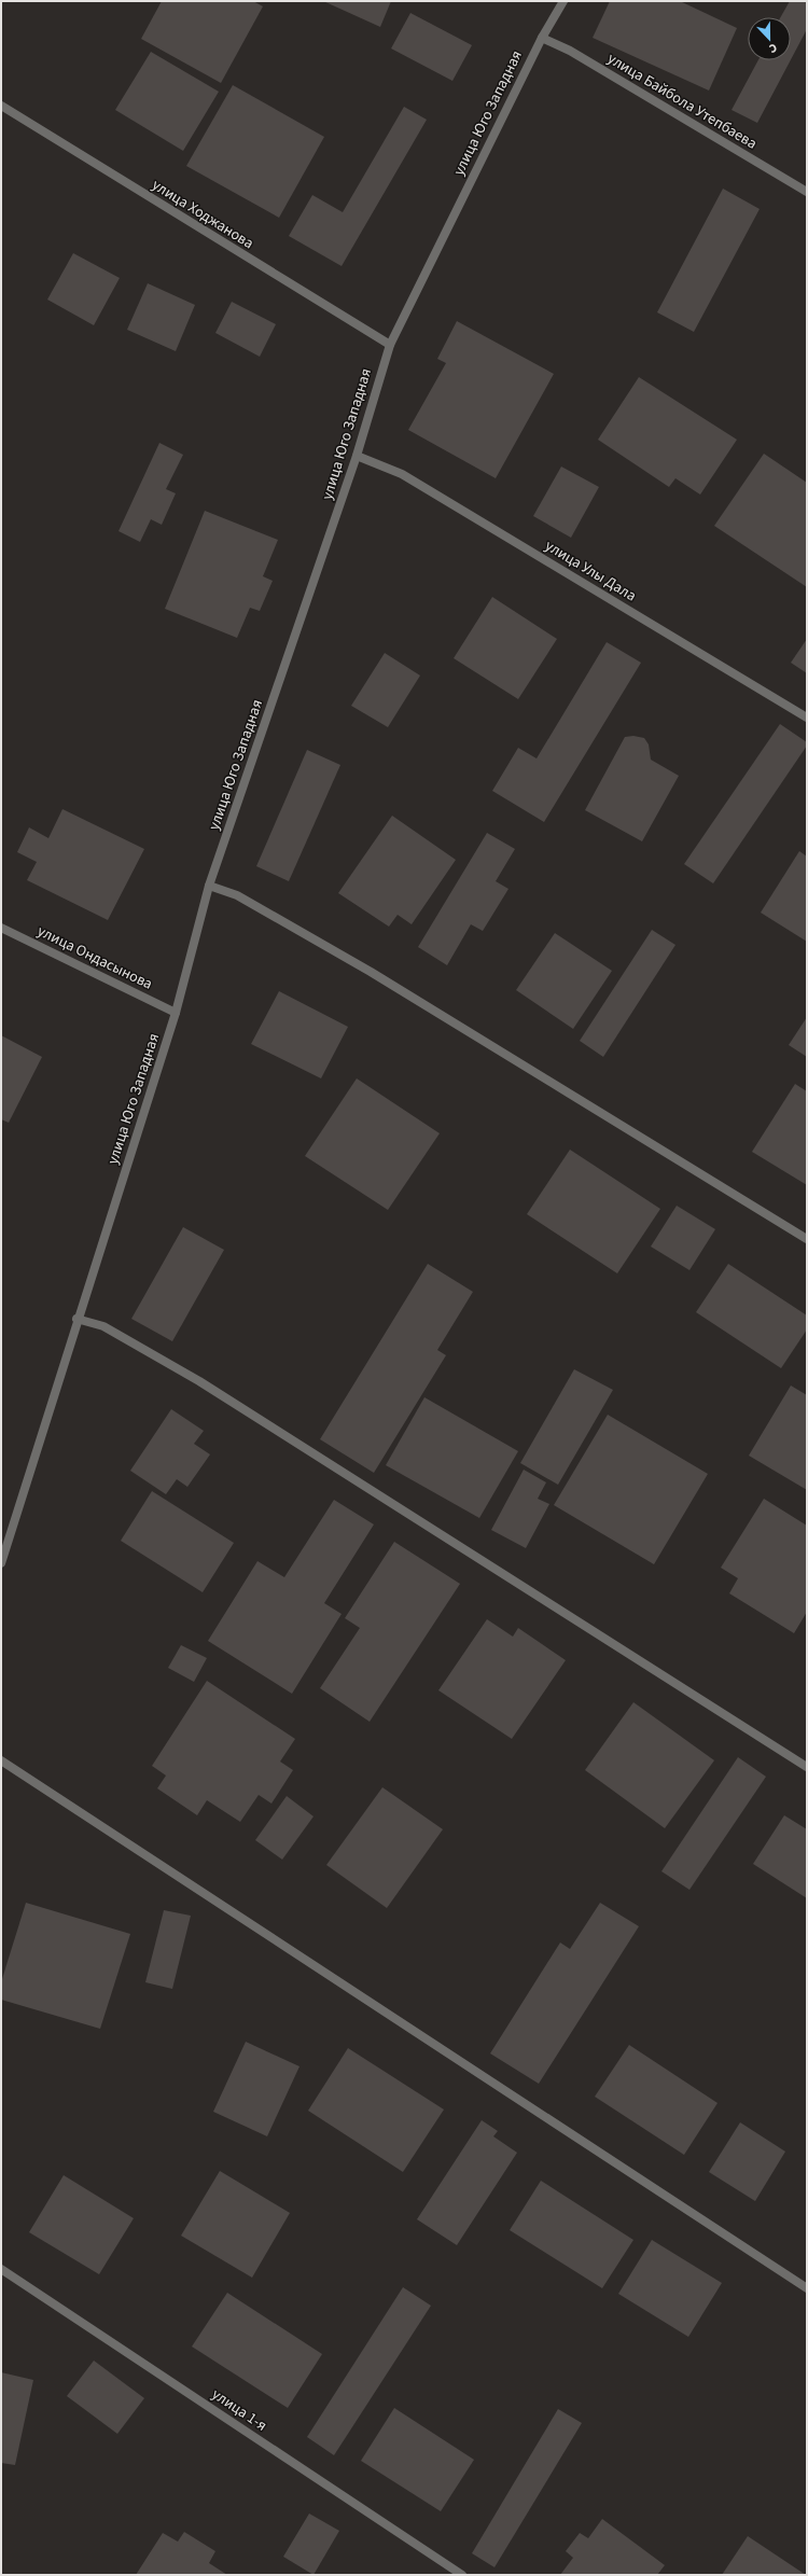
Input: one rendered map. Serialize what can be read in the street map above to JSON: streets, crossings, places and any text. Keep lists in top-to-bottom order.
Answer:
{
  "streets": {
    "street": [
      "улица Байбола Утепбаева",
      "улица Юго Западная",
      "улица Ходжанова",
      "улица Улы Дала",
      "улица Ондасынова",
      "улица 1-я"
    ]
  },
  "crossings": [
    ["улица Байбола Утепбаева", "улица Юго Западная"],
    ["улица Юго Западная", "улица Ходжанова"],
    ["улица Юго Западная", "улица Улы Дала"],
    ["улица Юго Западная", "улица Ондасынова"]
  ],
  "north": "bottom"
}
